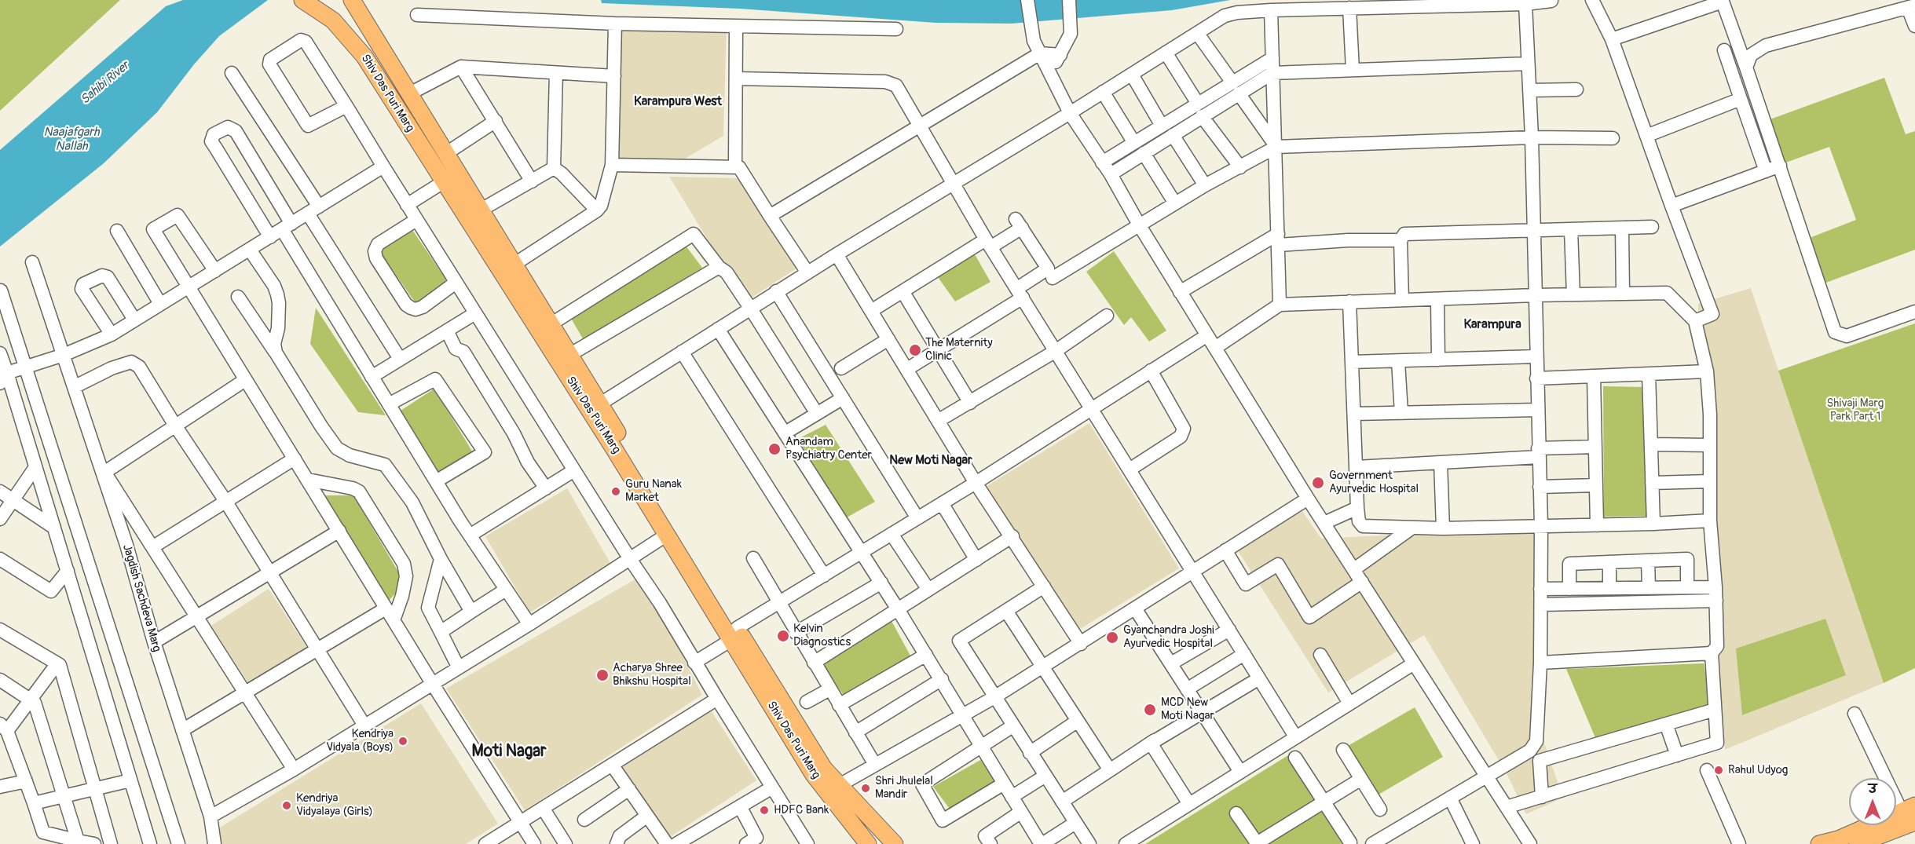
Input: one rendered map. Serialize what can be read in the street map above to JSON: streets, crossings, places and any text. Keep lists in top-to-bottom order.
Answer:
{
  "streets": {
    "main road": ["Shiv Das Puri Marg"],
    "street": ["Jagdish Sachdeva Marg"]
  },
  "districts": [
    "Karampura West",
    "Karampura",
    "New Moti Nagar",
    "Moti Nagar"
  ],
  "water": ["Sahibi River", "Naajafgarh Nallah"],
  "parks": ["Shivaji Marg Park Part 1"],
  "places": [
    "The Maternity Clinic",
    "Anandam Psychiatry Center",
    "Government Ayurvedic Hospital",
    "Guru Nanak Market",
    "Kelvin Diagnostics",
    "Gyanchandra Joshi Ayurvedic Hospital",
    "Acharya Shree Bhikshu Hospital",
    "MCD New Moti Nagar",
    "Kendriya Vidyala (Boys)",
    "Rahul Udyog",
    "Shri Jhulelal Mandir",
    "Kendriya Vidyalaya (Girls)",
    "HDFC Bank"
  ],
  "north": "top"
}
